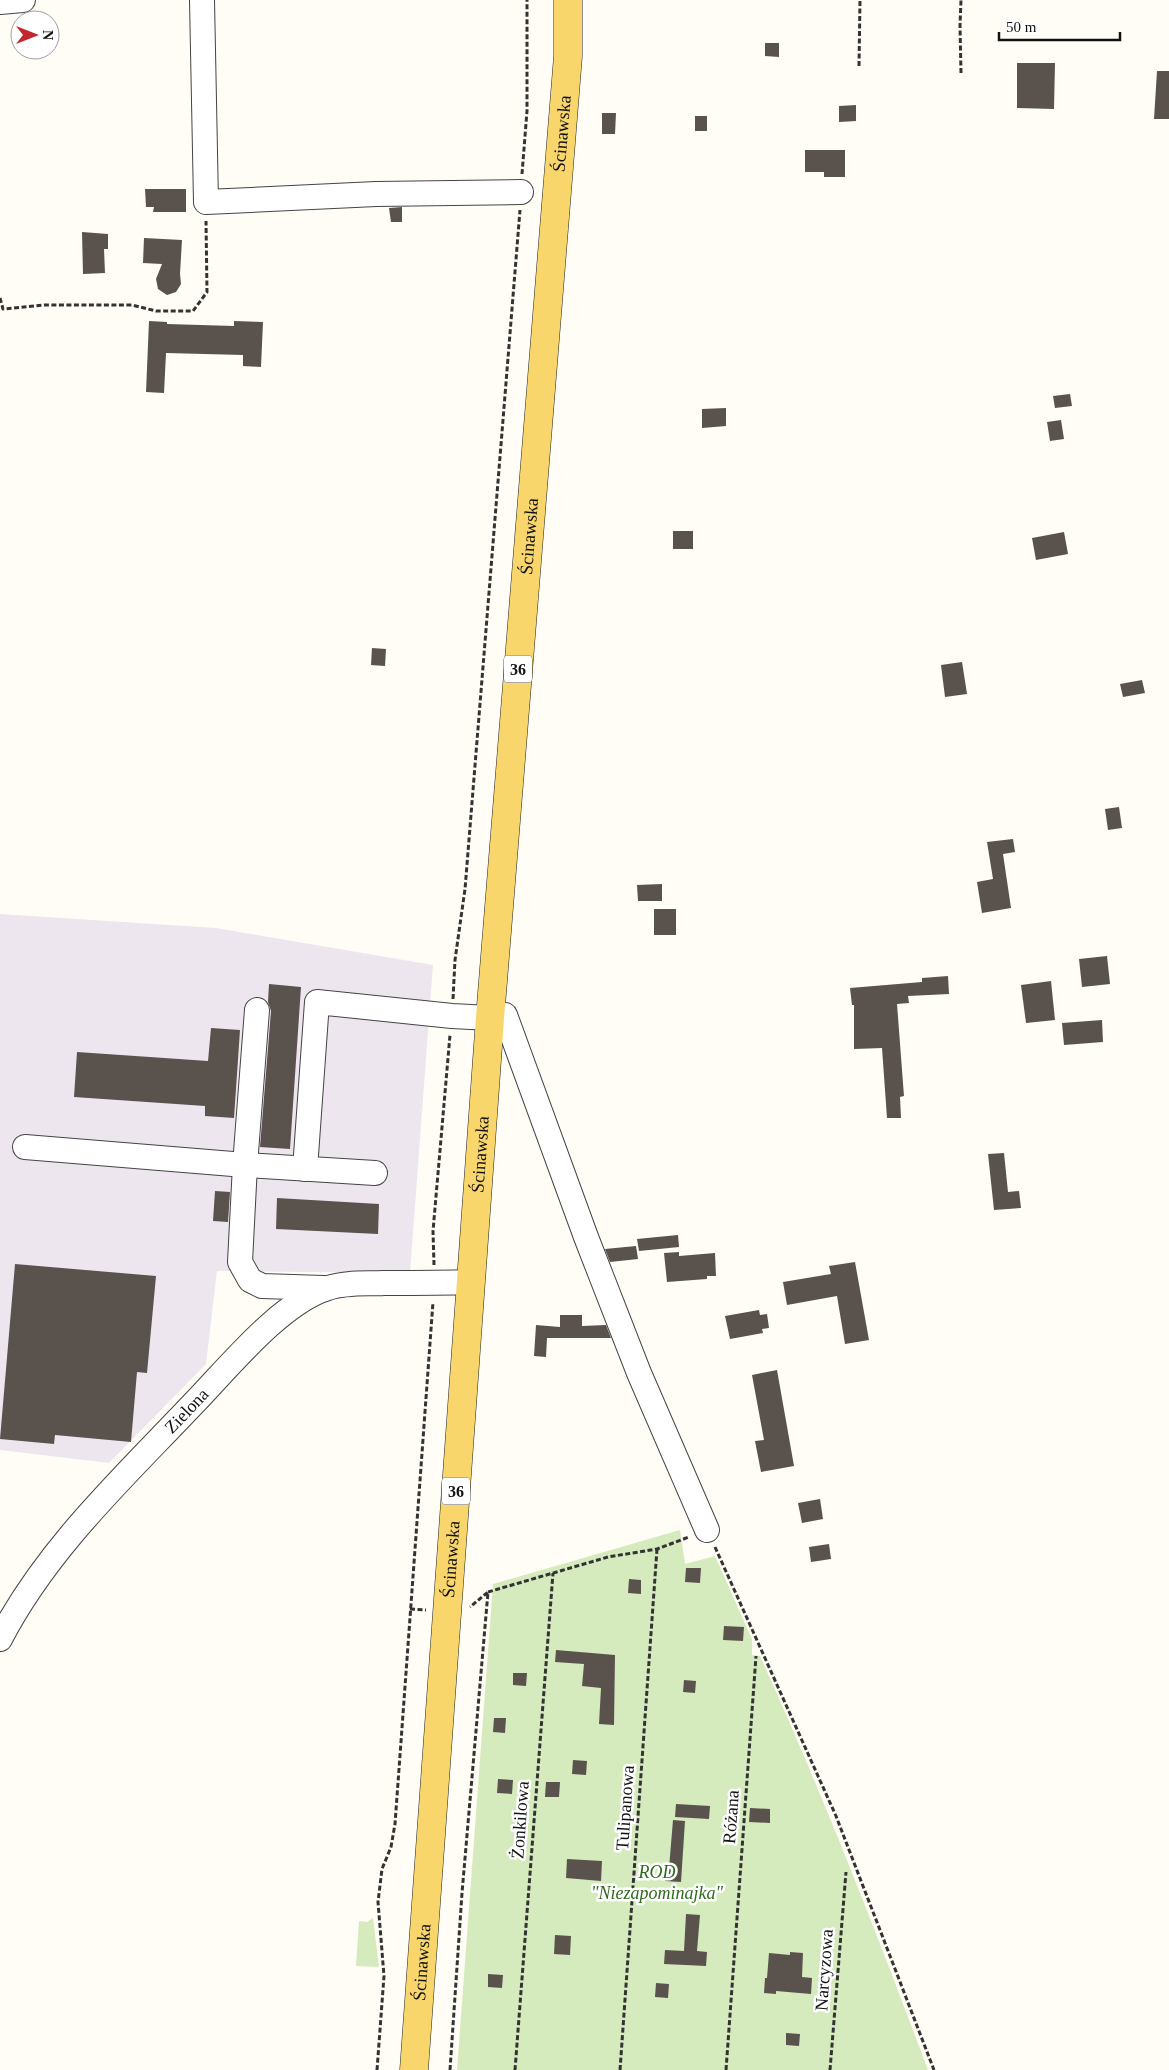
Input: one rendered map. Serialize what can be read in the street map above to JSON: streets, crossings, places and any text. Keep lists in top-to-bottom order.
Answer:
{
  "streets": {
    "main road": ["Ścinawska", "36"],
    "street": ["Zielona"],
    "path": [
      "Tulipanowa",
      "Różana",
      "Żonkilowa",
      "Narcyzowa"
    ]
  },
  "crossings": [
    ["Ścinawska", "Zielona"]
  ],
  "parks": ["ROD \"Niezapominajka\""],
  "scale_bar": "50 m",
  "north": "right"
}
